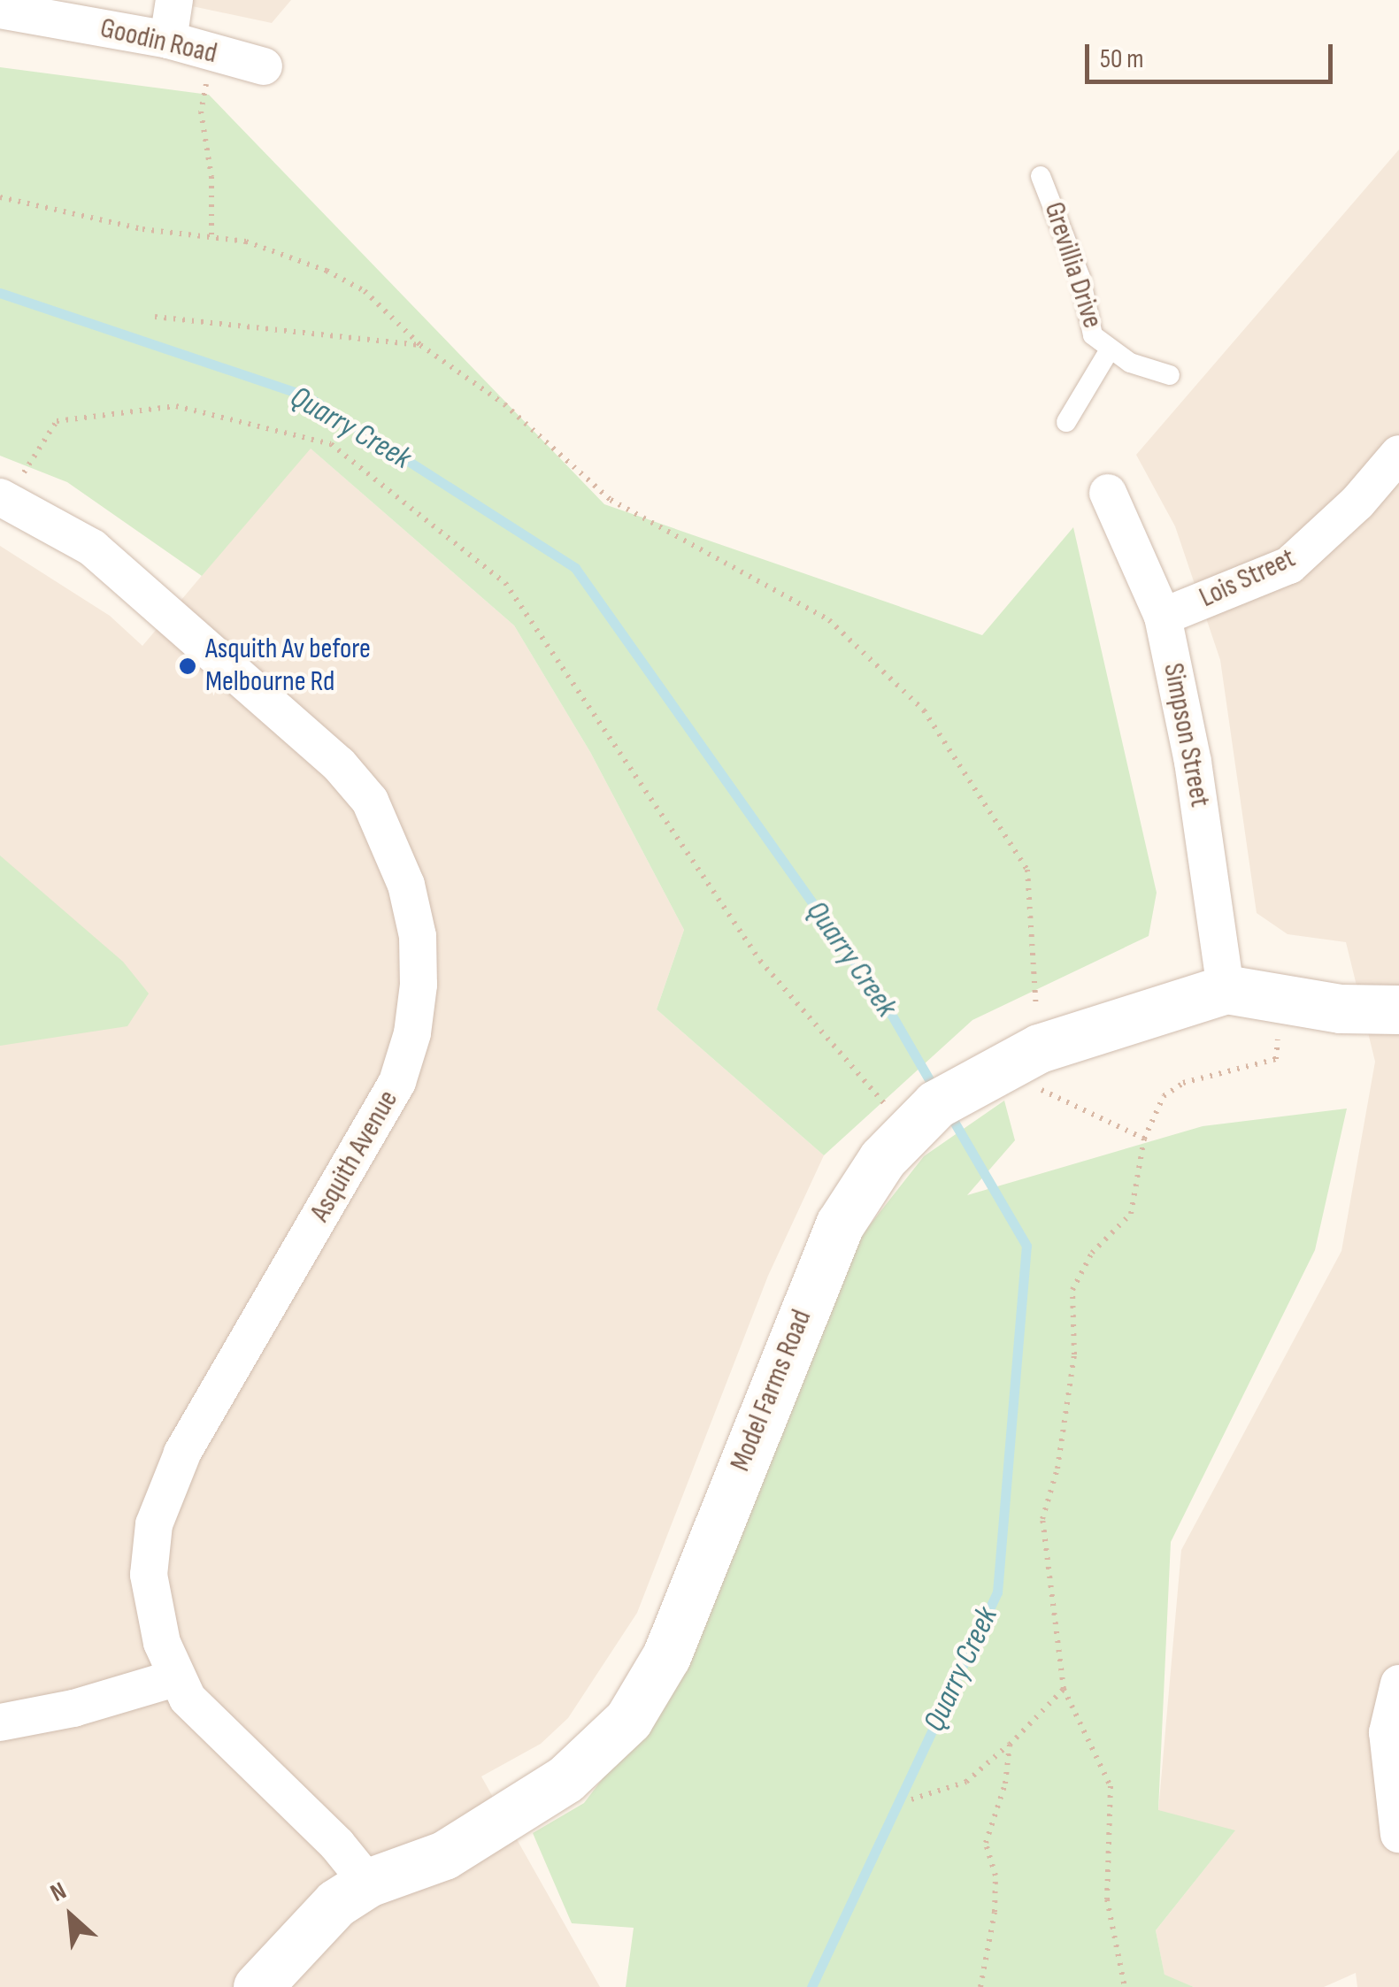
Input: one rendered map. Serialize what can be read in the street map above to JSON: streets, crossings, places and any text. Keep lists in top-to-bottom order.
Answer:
{
  "streets": {
    "street": [
      "Goodin Road",
      "Lois Street",
      "Simpson Street",
      "Asquith Avenue",
      "Model Farms Road"
    ],
    "lane": ["Grevillia Drive"]
  },
  "crossings": [
    ["Lois Street", "Simpson Street"],
    ["Simpson Street", "Model Farms Road"],
    ["Asquith Avenue", "Model Farms Road"]
  ],
  "water": ["Quarry Creek"],
  "places": ["Asquith Av before Melbourne Rd"],
  "scale_bar": "50 m",
  "north": "top left"
}
